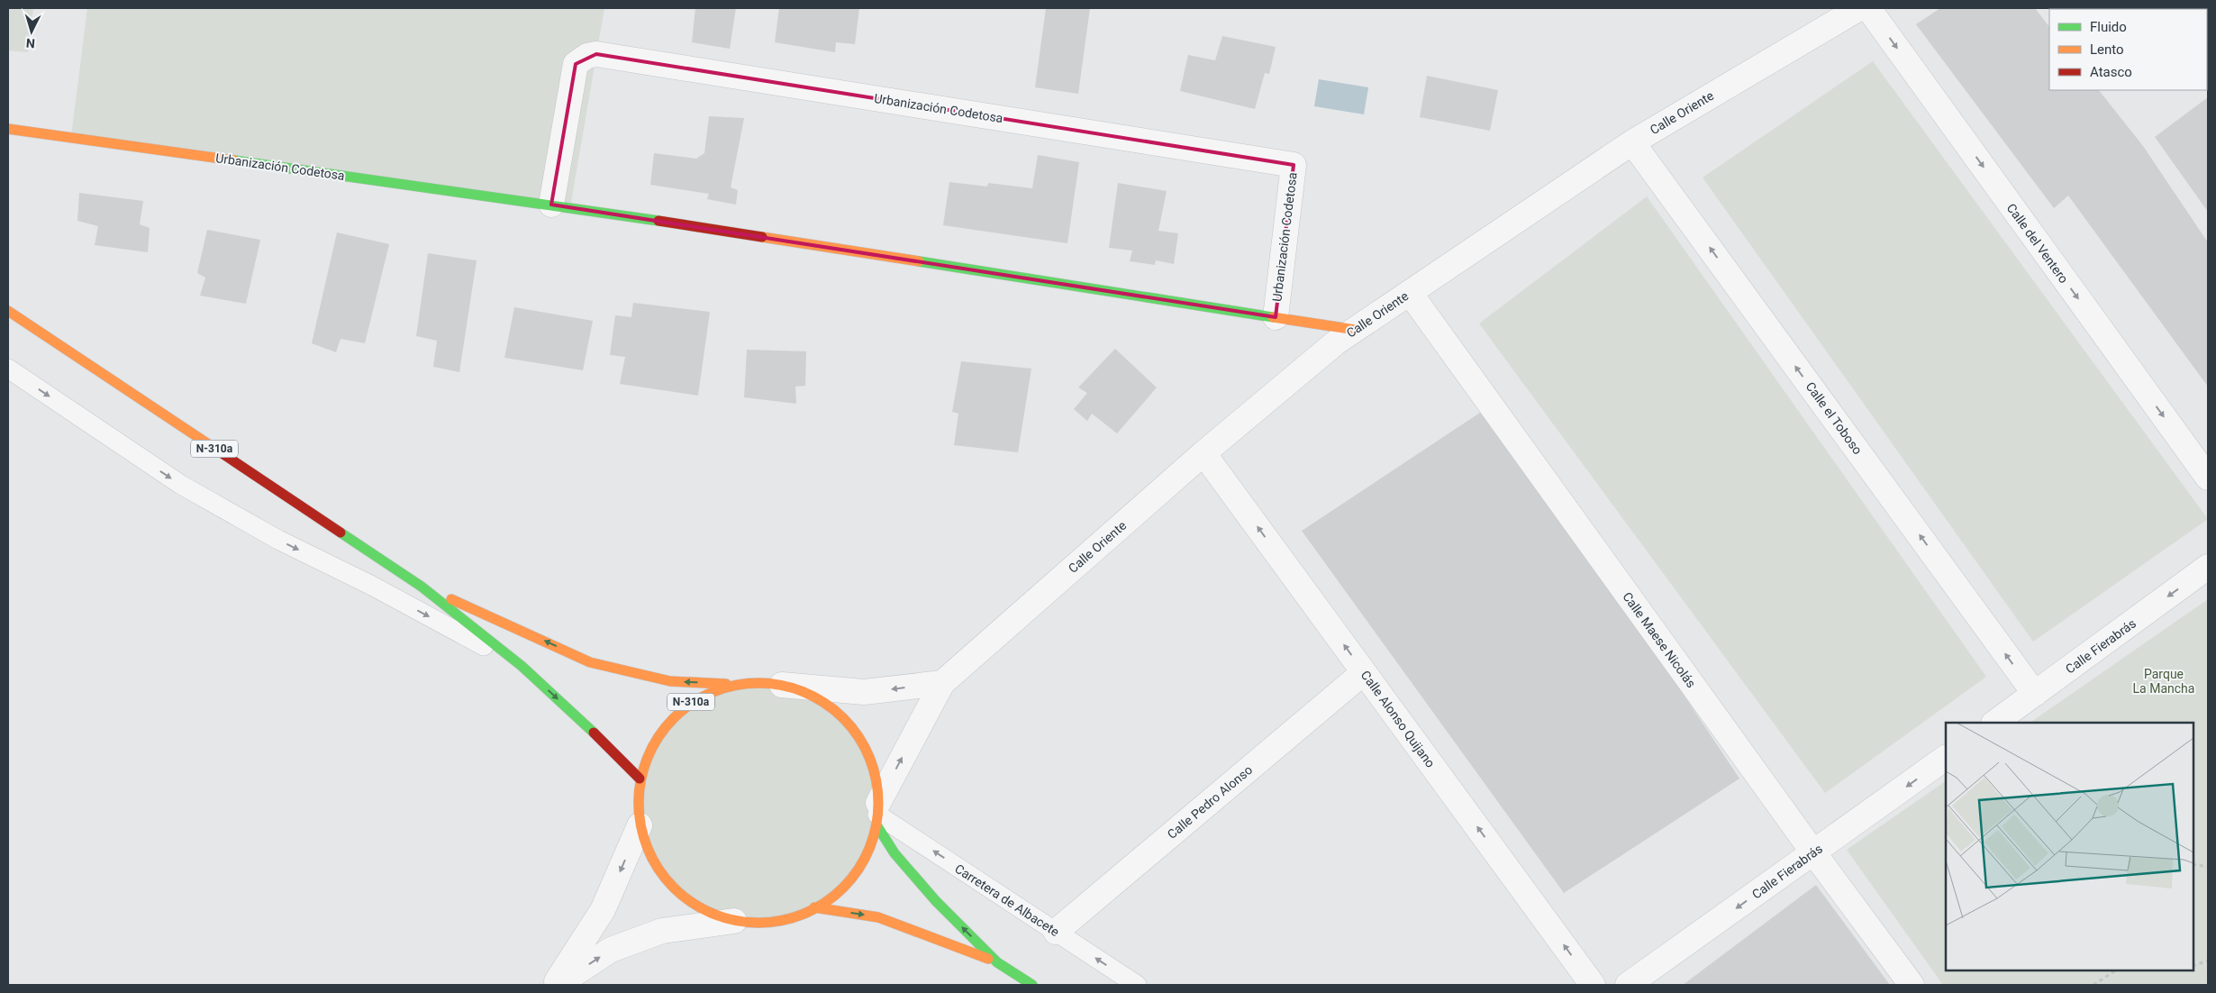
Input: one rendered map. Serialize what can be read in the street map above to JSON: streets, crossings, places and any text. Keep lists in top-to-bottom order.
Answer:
{
  "streets": {
    "main road": ["Urbanización Codetosa", "N-310a"],
    "street": [
      "Calle Oriente",
      "Calle del Ventero",
      "Calle el Toboso",
      "Calle Maese Nicolás",
      "Calle Fierabrás",
      "Calle Alonso Quijano",
      "Calle Pedro Alonso"
    ],
    "lane": ["Carretera de Albacete"]
  },
  "crossings": [
    ["Urbanización Codetosa", "Calle Oriente"],
    ["Calle Oriente", "Calle el Toboso"],
    ["Calle Oriente", "Calle Maese Nicolás"],
    ["Calle Oriente", "Calle Alonso Quijano"],
    ["Calle el Toboso", "Calle Fierabrás"],
    ["N-310a", "Carretera de Albacete"],
    ["Calle Maese Nicolás", "Calle Fierabrás"],
    ["Calle Alonso Quijano", "Calle Pedro Alonso"],
    ["Calle Pedro Alonso", "Carretera de Albacete"]
  ],
  "one_way": [
    "Calle del Ventero",
    "Calle el Toboso",
    "Calle Fierabrás",
    "Calle Alonso Quijano",
    "Carretera de Albacete"
  ],
  "parks": ["Parque La Mancha"],
  "legend": ["Fluido", "Lento", "Atasco"],
  "north": "bottom"
}
